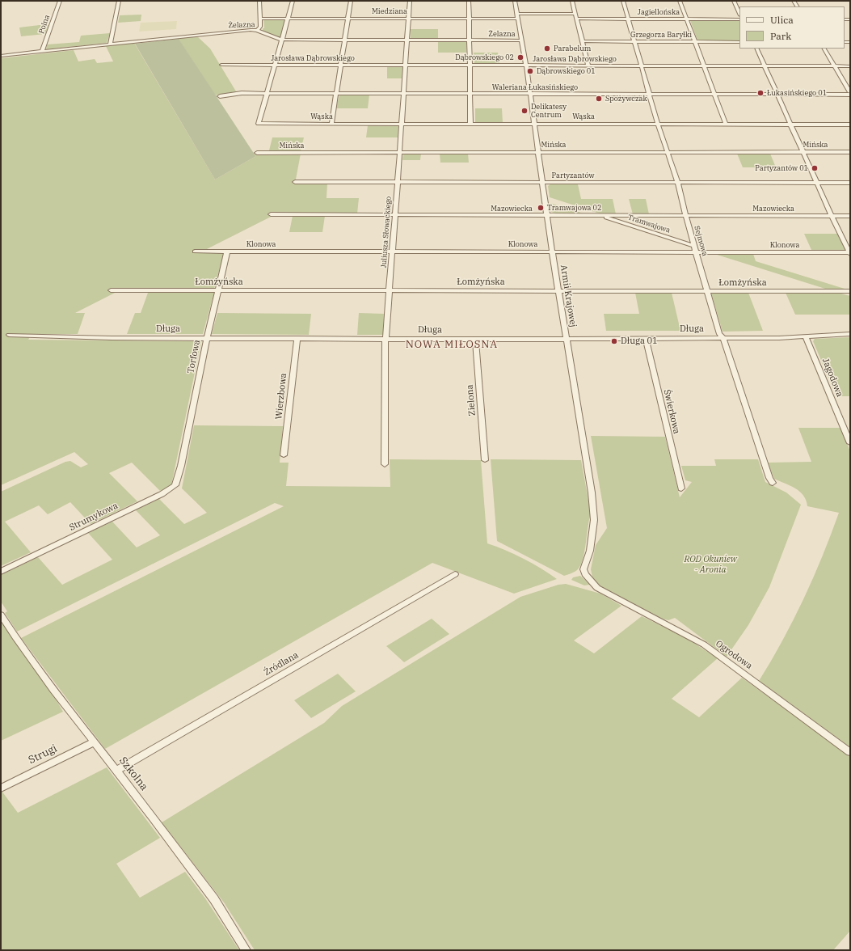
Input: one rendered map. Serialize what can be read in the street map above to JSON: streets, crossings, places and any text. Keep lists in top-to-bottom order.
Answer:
{
  "streets": {
    "street": [
      "Miedziana",
      "Jagiellońska",
      "Polna",
      "Żelazna",
      "Grzegorza Baryłki",
      "Jarosława Dąbrowskiego",
      "Waleriana Łukasińskiego",
      "Wąska",
      "Mińska",
      "Partyzantów",
      "Mazowiecka",
      "Tramwajowa",
      "Juliusza Słowackiego",
      "Sejmowa",
      "Klonowa",
      "Łomżyńska",
      "Armii Krajowej",
      "Długa",
      "Torfowa",
      "Jagodowa",
      "Wierzbowa",
      "Zielona",
      "Świerkowa",
      "Strumykowa",
      "Ogrodowa",
      "Źródlana",
      "Strugi",
      "Szkolna"
    ]
  },
  "crossings": [
    ["Miedziana", "Juliusza Słowackiego"],
    ["Miedziana", "Armii Krajowej"],
    ["Jagiellońska", "Sejmowa"],
    ["Jagiellońska", "Armii Krajowej"],
    ["Polna", "Żelazna"],
    ["Żelazna", "Juliusza Słowackiego"],
    ["Żelazna", "Armii Krajowej"],
    ["Grzegorza Baryłki", "Sejmowa"],
    ["Jarosława Dąbrowskiego", "Juliusza Słowackiego"],
    ["Jarosława Dąbrowskiego", "Sejmowa"],
    ["Jarosława Dąbrowskiego", "Armii Krajowej"],
    ["Waleriana Łukasińskiego", "Wąska"],
    ["Waleriana Łukasińskiego", "Juliusza Słowackiego"],
    ["Waleriana Łukasińskiego", "Sejmowa"],
    ["Waleriana Łukasińskiego", "Armii Krajowej"],
    ["Wąska", "Juliusza Słowackiego"],
    ["Wąska", "Sejmowa"],
    ["Wąska", "Armii Krajowej"],
    ["Mińska", "Juliusza Słowackiego"],
    ["Mińska", "Sejmowa"],
    ["Mińska", "Armii Krajowej"],
    ["Partyzantów", "Juliusza Słowackiego"],
    ["Partyzantów", "Sejmowa"],
    ["Partyzantów", "Armii Krajowej"],
    ["Mazowiecka", "Tramwajowa"],
    ["Mazowiecka", "Juliusza Słowackiego"],
    ["Mazowiecka", "Sejmowa"],
    ["Mazowiecka", "Armii Krajowej"],
    ["Tramwajowa", "Sejmowa"],
    ["Juliusza Słowackiego", "Klonowa"],
    ["Juliusza Słowackiego", "Łomżyńska"],
    ["Juliusza Słowackiego", "Długa"],
    ["Sejmowa", "Klonowa"],
    ["Sejmowa", "Łomżyńska"],
    ["Sejmowa", "Długa"],
    ["Klonowa", "Armii Krajowej"],
    ["Klonowa", "Torfowa"],
    ["Łomżyńska", "Armii Krajowej"],
    ["Łomżyńska", "Torfowa"],
    ["Armii Krajowej", "Długa"],
    ["Armii Krajowej", "Ogrodowa"],
    ["Długa", "Torfowa"],
    ["Długa", "Jagodowa"],
    ["Długa", "Wierzbowa"],
    ["Długa", "Zielona"],
    ["Długa", "Świerkowa"],
    ["Torfowa", "Strumykowa"],
    ["Źródlana", "Szkolna"],
    ["Strugi", "Szkolna"]
  ],
  "districts": ["NOWA MIŁOSNA"],
  "parks": ["ROD Okuniew - Aronia"],
  "places": [
    "Parabelum",
    "Dąbrowskiego 02",
    "Dąbrowskiego 01",
    "Łukasińskiego 01",
    "Spożywczak",
    "Delikatesy Centrum",
    "Partyzantów 01",
    "Tramwajowa 02",
    "Długa 01"
  ],
  "legend": ["Ulica", "Park"]
}
